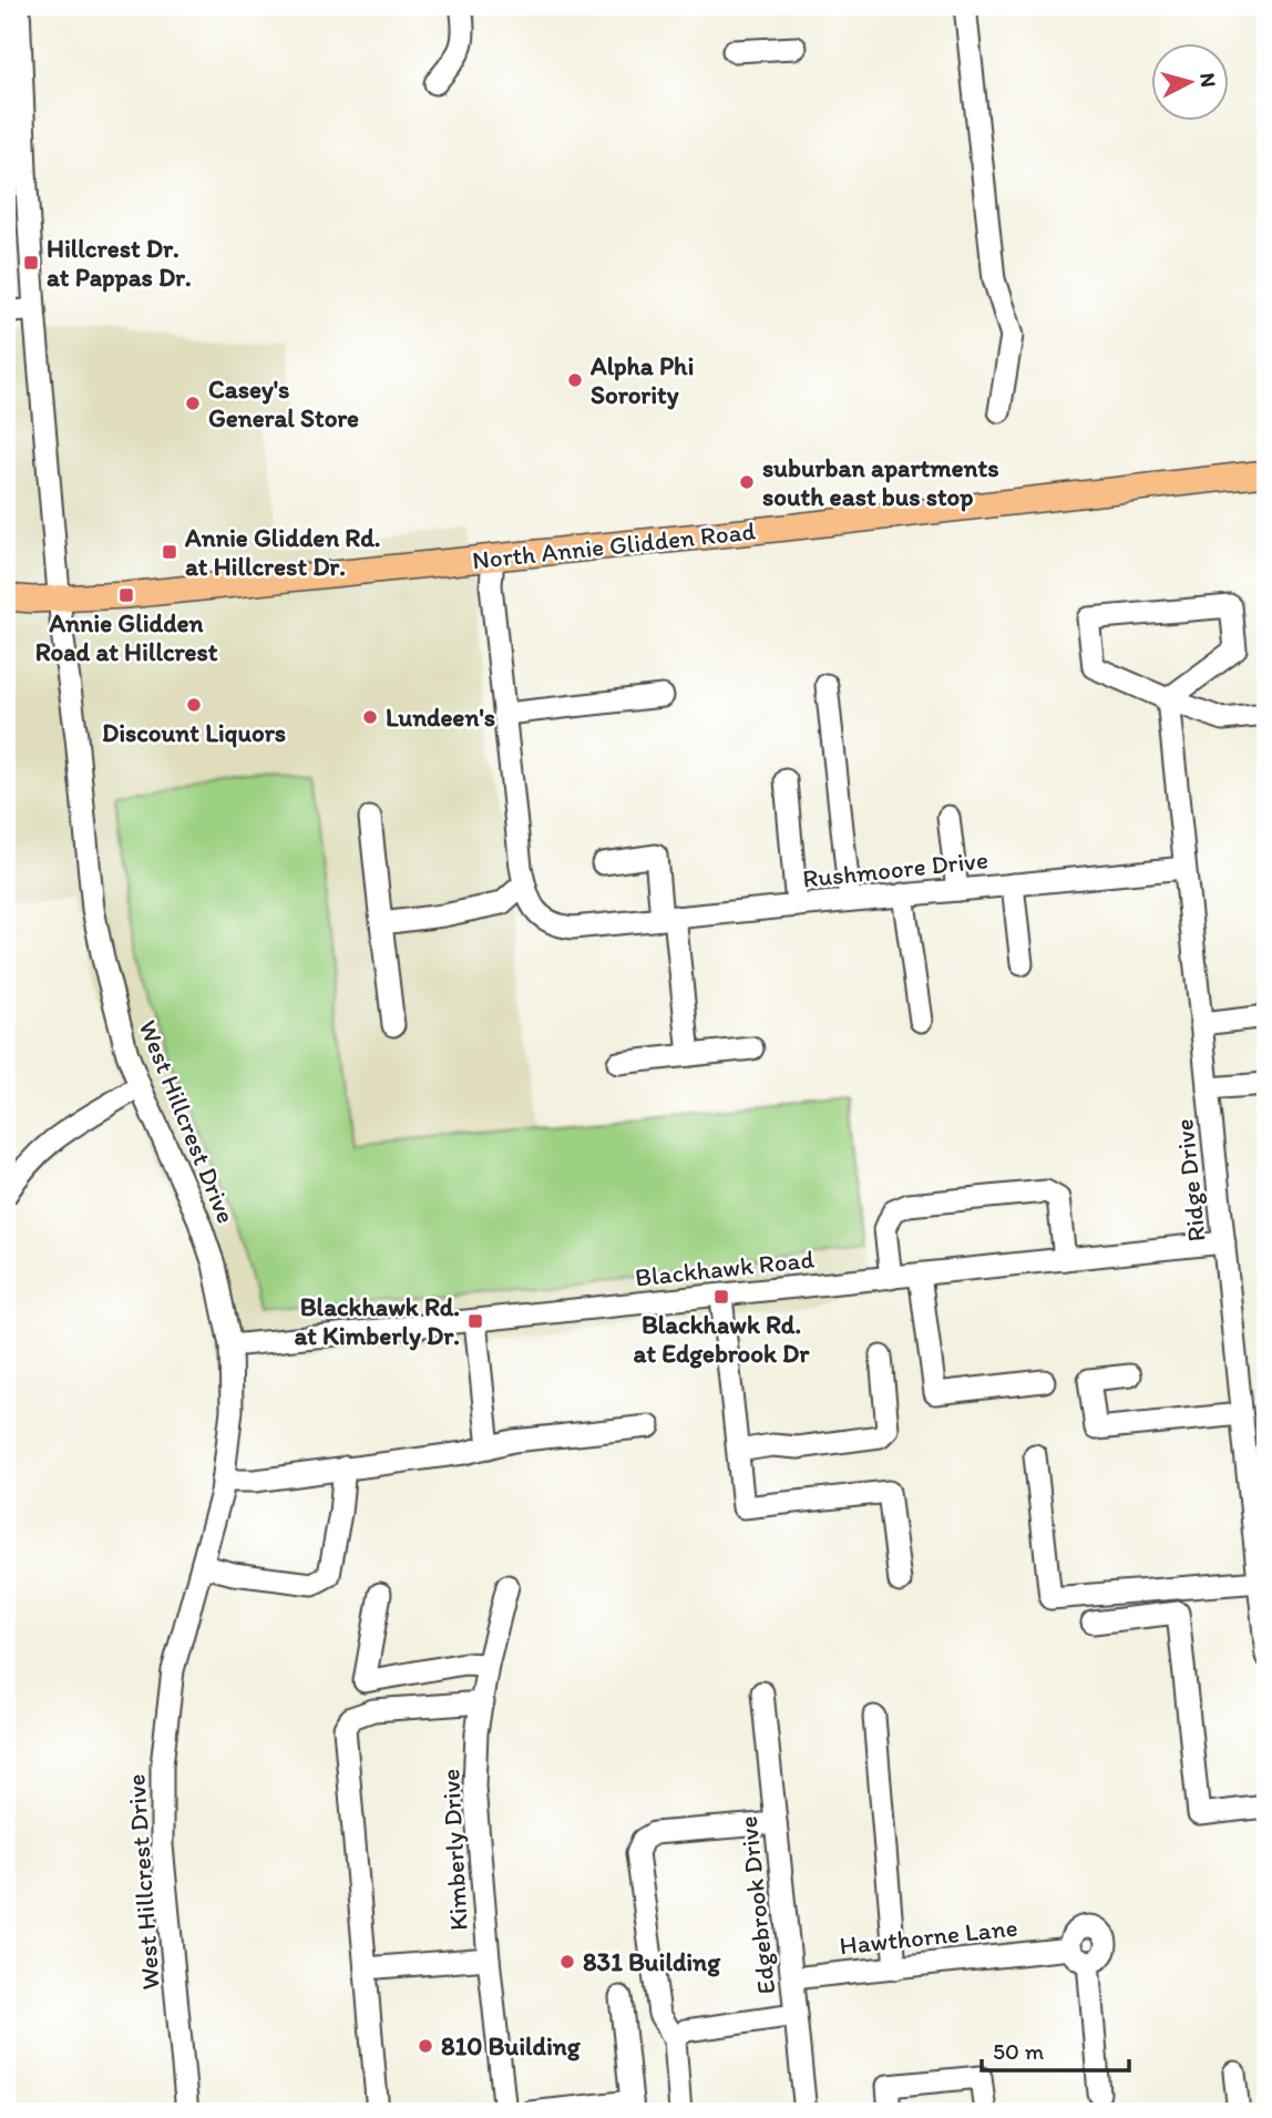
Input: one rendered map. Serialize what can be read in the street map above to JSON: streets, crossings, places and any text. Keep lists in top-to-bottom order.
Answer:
{
  "streets": {
    "main road": ["North Annie Glidden Road"],
    "street": [
      "Rushmoore Drive",
      "West Hillcrest Drive",
      "Ridge Drive",
      "Blackhawk Road",
      "Kimberly Drive",
      "Edgebrook Drive",
      "Hawthorne Lane"
    ]
  },
  "crossings": [
    ["North Annie Glidden Road", "West Hillcrest Drive"],
    ["Rushmoore Drive", "Ridge Drive"],
    ["West Hillcrest Drive", "Blackhawk Road"],
    ["Ridge Drive", "Blackhawk Road"],
    ["Edgebrook Drive", "Hawthorne Lane"]
  ],
  "places": {
    "transit": [
      "Hillcrest Dr. at Pappas Dr.",
      "Annie Glidden Rd. at Hillcrest Dr.",
      "Annie Glidden Road at Hillcrest",
      "Blackhawk Rd. at Edgebrook Dr",
      "Blackhawk Rd. at Kimberly Dr."
    ],
    "other": [
      "Alpha Phi Sorority",
      "Casey's General Store",
      "suburban apartments south east bus stop",
      "Discount Liquors",
      "Lundeen's",
      "831 Building",
      "810 Building"
    ]
  },
  "scale_bar": "50 m",
  "north": "right"
}
